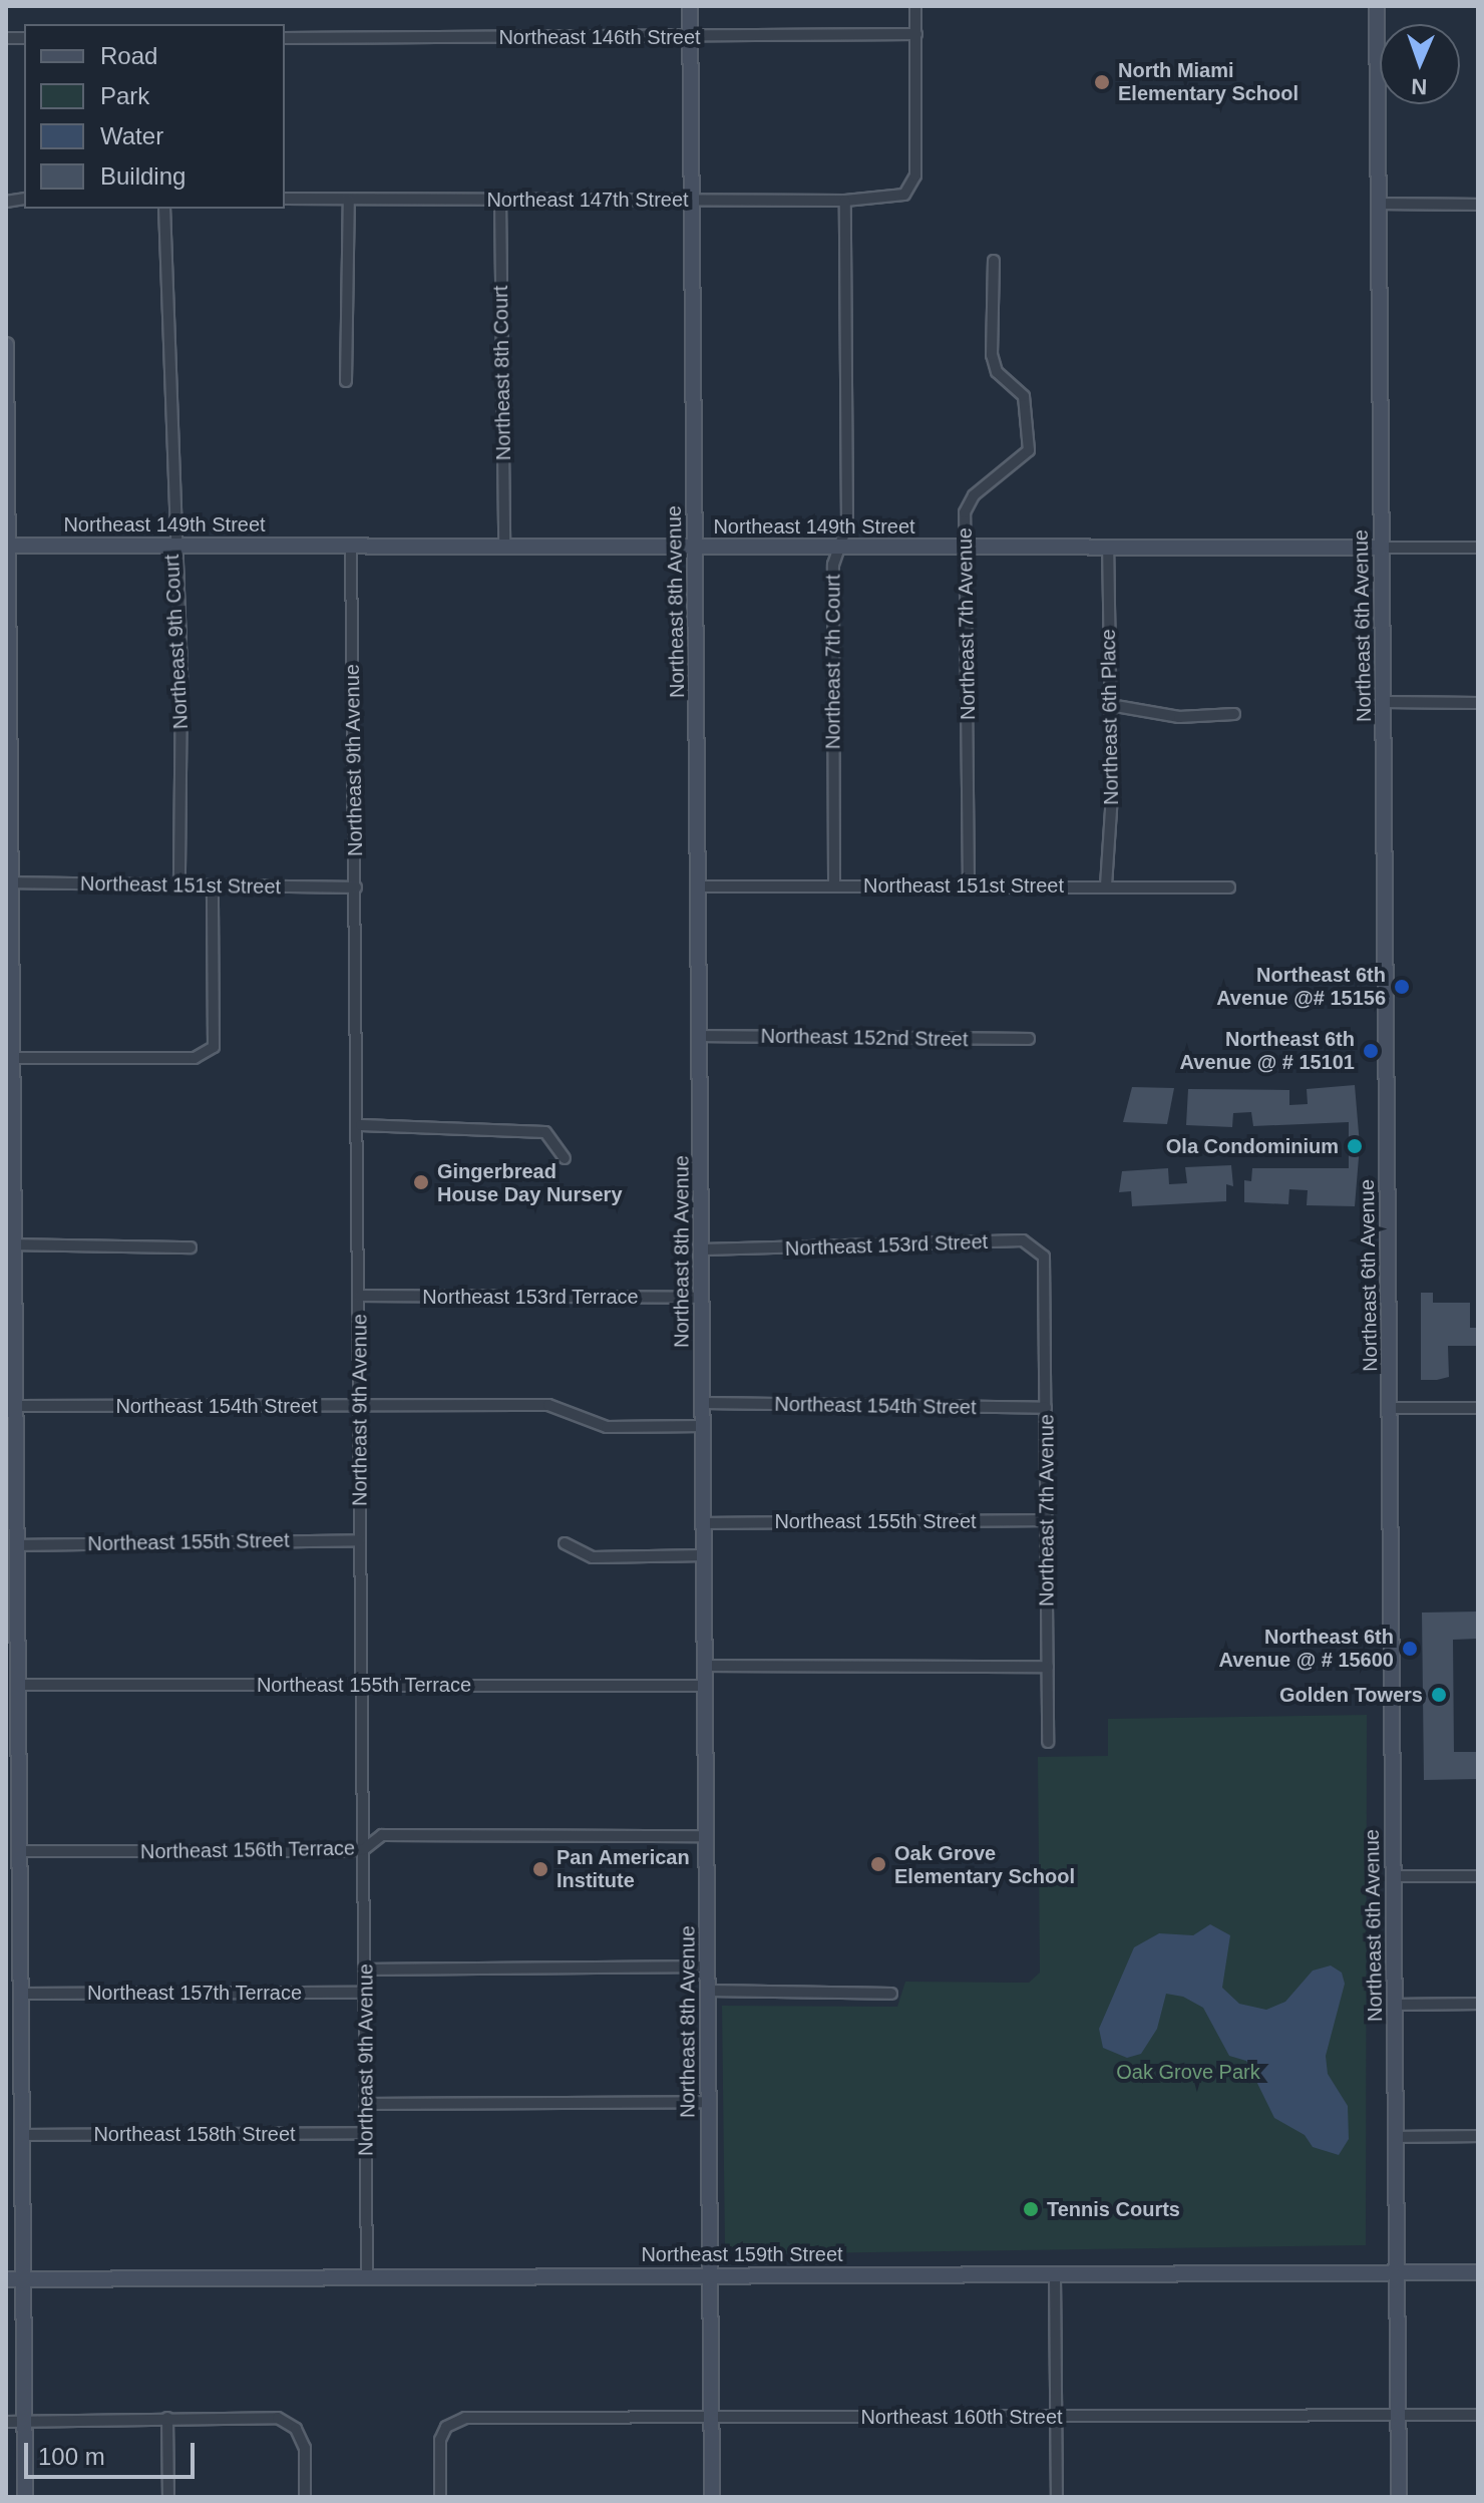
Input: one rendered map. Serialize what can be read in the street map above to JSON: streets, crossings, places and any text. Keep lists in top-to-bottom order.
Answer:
{
  "streets": {
    "street": [
      "Northeast 146th Street",
      "Northeast 147th Street",
      "Northeast 8th Court",
      "Northeast 149th Street",
      "Northeast 8th Avenue",
      "Northeast 7th Avenue",
      "Northeast 6th Avenue",
      "Northeast 9th Court",
      "Northeast 7th Court",
      "Northeast 6th Place",
      "Northeast 9th Avenue",
      "Northeast 151st Street",
      "Northeast 152nd Street",
      "Northeast 153rd Street",
      "Northeast 153rd Terrace",
      "Northeast 154th Street",
      "Northeast 155th Street",
      "Northeast 155th Terrace",
      "Northeast 156th Terrace",
      "Northeast 157th Terrace",
      "Northeast 158th Street",
      "Northeast 159th Street",
      "Northeast 160th Street"
    ]
  },
  "crossings": [
    ["Northeast 146th Street", "Northeast 147th Street"],
    ["Northeast 146th Street", "Northeast 8th Avenue"],
    ["Northeast 147th Street", "Northeast 8th Court"],
    ["Northeast 147th Street", "Northeast 8th Avenue"],
    ["Northeast 147th Street", "Northeast 7th Court"],
    ["Northeast 8th Court", "Northeast 149th Street"],
    ["Northeast 149th Street", "Northeast 8th Avenue"],
    ["Northeast 149th Street", "Northeast 7th Avenue"],
    ["Northeast 149th Street", "Northeast 6th Avenue"],
    ["Northeast 149th Street", "Northeast 9th Court"],
    ["Northeast 149th Street", "Northeast 7th Court"],
    ["Northeast 149th Street", "Northeast 6th Place"],
    ["Northeast 149th Street", "Northeast 9th Avenue"],
    ["Northeast 8th Avenue", "Northeast 151st Street"],
    ["Northeast 8th Avenue", "Northeast 152nd Street"],
    ["Northeast 8th Avenue", "Northeast 153rd Street"],
    ["Northeast 8th Avenue", "Northeast 153rd Terrace"],
    ["Northeast 8th Avenue", "Northeast 154th Street"],
    ["Northeast 8th Avenue", "Northeast 155th Street"],
    ["Northeast 8th Avenue", "Northeast 155th Terrace"],
    ["Northeast 8th Avenue", "Northeast 156th Terrace"],
    ["Northeast 8th Avenue", "Northeast 159th Street"],
    ["Northeast 8th Avenue", "Northeast 160th Street"],
    ["Northeast 7th Avenue", "Northeast 151st Street"],
    ["Northeast 7th Avenue", "Northeast 153rd Street"],
    ["Northeast 7th Avenue", "Northeast 154th Street"],
    ["Northeast 7th Avenue", "Northeast 155th Street"],
    ["Northeast 6th Avenue", "Northeast 159th Street"],
    ["Northeast 6th Avenue", "Northeast 160th Street"],
    ["Northeast 9th Court", "Northeast 151st Street"],
    ["Northeast 7th Court", "Northeast 151st Street"],
    ["Northeast 6th Place", "Northeast 151st Street"],
    ["Northeast 9th Avenue", "Northeast 151st Street"],
    ["Northeast 9th Avenue", "Northeast 153rd Terrace"],
    ["Northeast 9th Avenue", "Northeast 154th Street"],
    ["Northeast 9th Avenue", "Northeast 155th Street"],
    ["Northeast 9th Avenue", "Northeast 155th Terrace"],
    ["Northeast 9th Avenue", "Northeast 156th Terrace"],
    ["Northeast 9th Avenue", "Northeast 157th Terrace"],
    ["Northeast 9th Avenue", "Northeast 158th Street"],
    ["Northeast 9th Avenue", "Northeast 159th Street"]
  ],
  "parks": ["Oak Grove Park"],
  "places": [
    "North Miami Elementary School",
    "Northeast 6th Avenue @# 15156",
    "Northeast 6th Avenue @ # 15101",
    "Ola Condominium",
    "Gingerbread House Day Nursery",
    "Northeast 6th Avenue @ # 15600",
    "Golden Towers",
    "Oak Grove Elementary School",
    "Pan American Institute",
    "Tennis Courts"
  ],
  "legend": [
    "Road",
    "Park",
    "Water",
    "Building"
  ],
  "scale_bar": "100 m",
  "north": "bottom"
}
